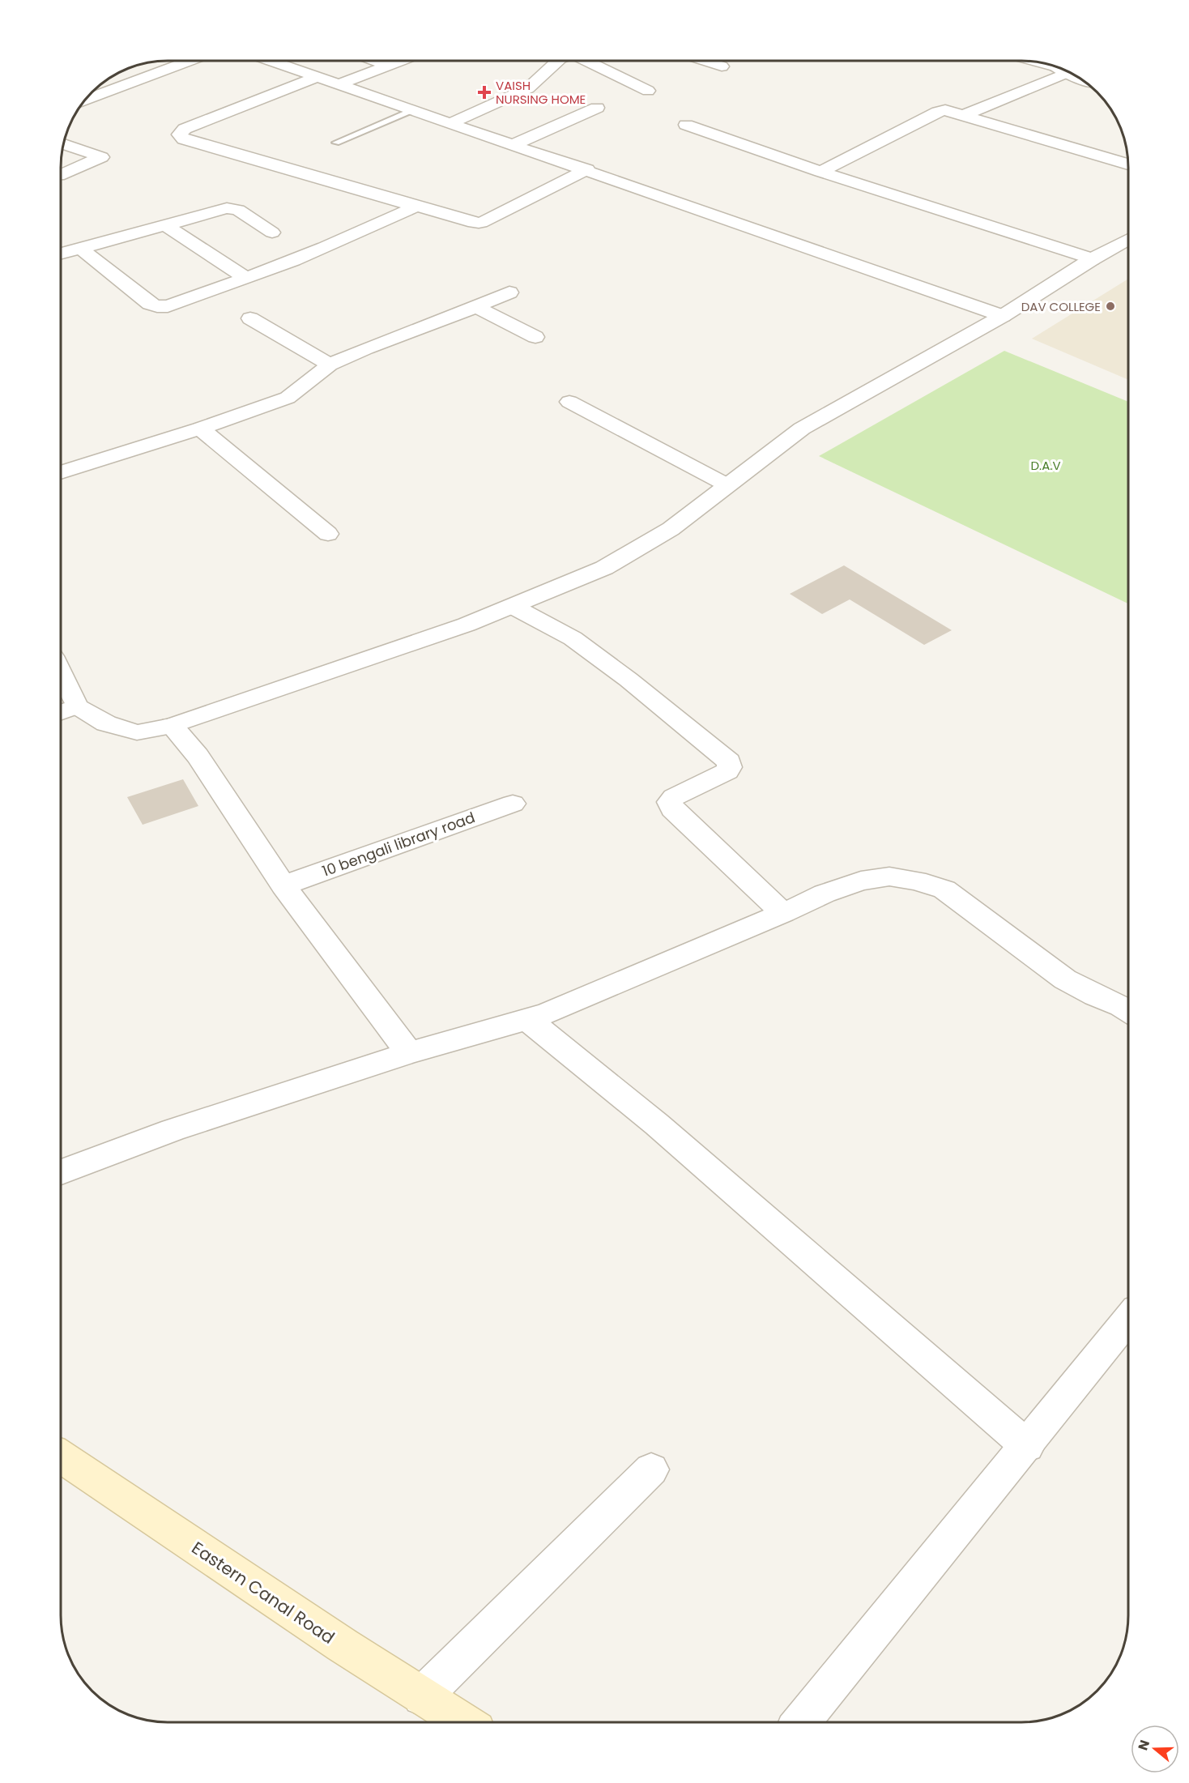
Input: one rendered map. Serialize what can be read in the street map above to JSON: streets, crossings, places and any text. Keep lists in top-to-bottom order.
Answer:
{
  "streets": {
    "main road": ["Eastern Canal Road"],
    "street": ["10 bengali library road"]
  },
  "parks": ["D.A.V"],
  "places": {
    "health": ["VAISH NURSING HOME"],
    "other": ["DAV COLLEGE"]
  },
  "north": "left"
}
